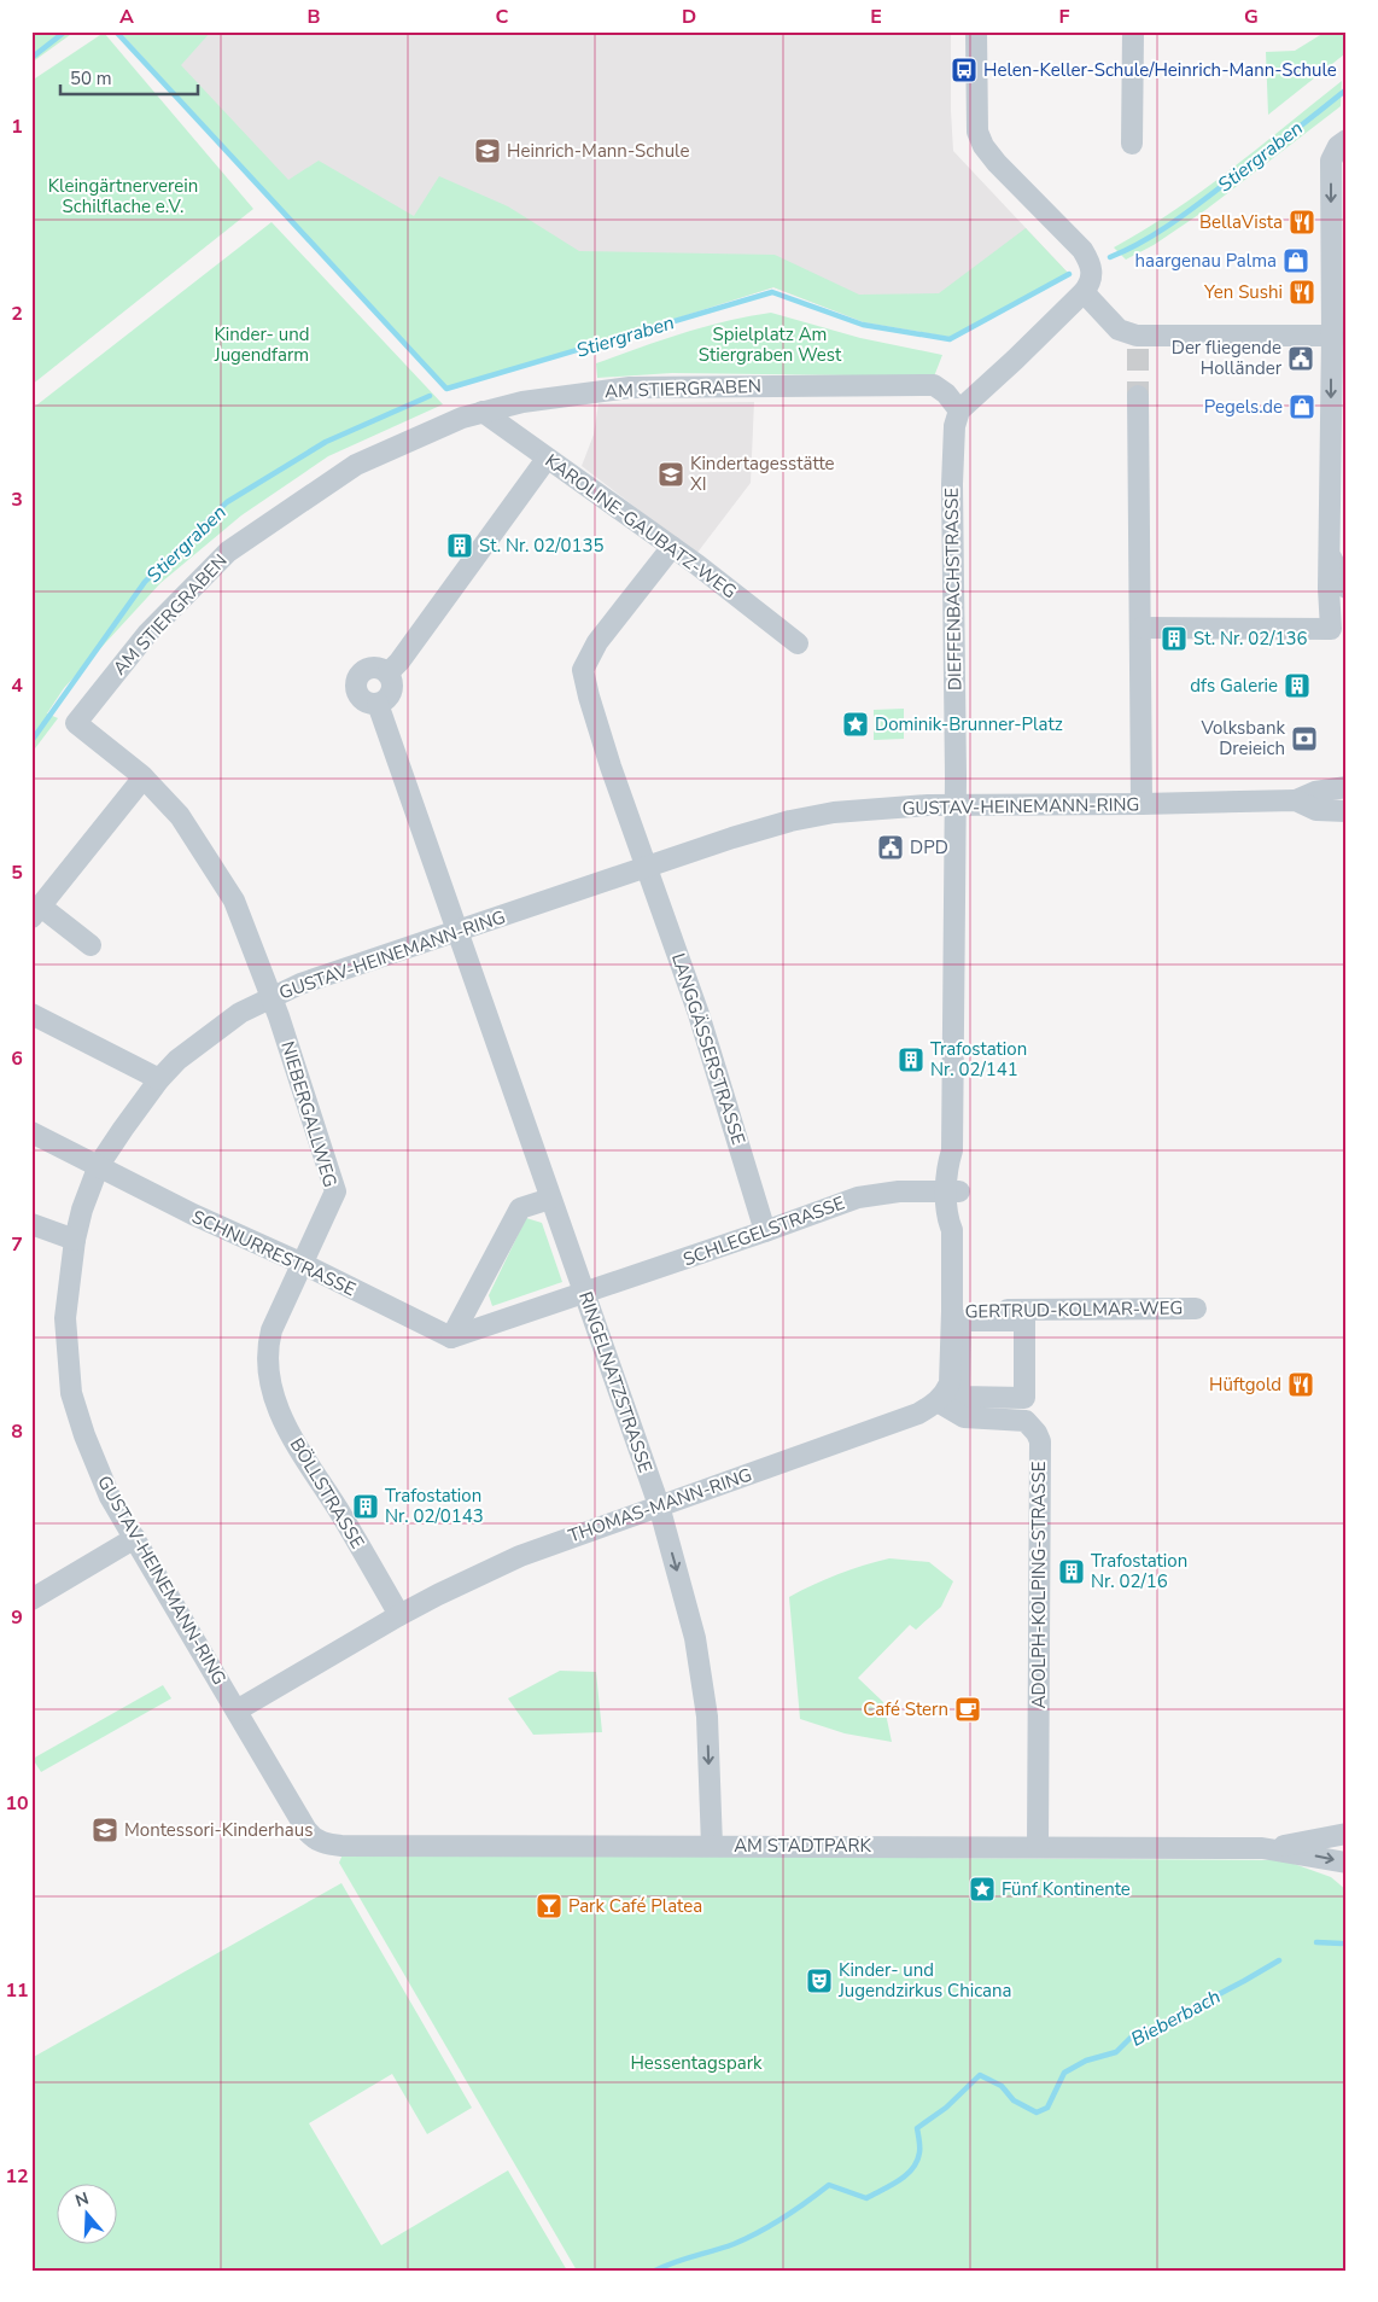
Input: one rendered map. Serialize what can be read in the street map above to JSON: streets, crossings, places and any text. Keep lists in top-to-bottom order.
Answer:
{
  "streets": {
    "street": [
      "AM STIERGRABEN",
      "KAROLINE-GAUBATZ-WEG",
      "DIEFFENBACHSTRASSE",
      "GUSTAV-HEINEMANN-RING",
      "LANGGÄSSERSTRASSE",
      "NIEBERGALLWEG",
      "SCHLEGELSTRASSE",
      "SCHNURRESTRASSE",
      "GERTRUD-KOLMAR-WEG",
      "RINGELNATZSTRASSE",
      "BÖLLSTRASSE",
      "THOMAS-MANN-RING",
      "ADOLPH-KOLPING-STRASSE",
      "AM STADTPARK"
    ]
  },
  "crossings": [
    ["AM STIERGRABEN", "KAROLINE-GAUBATZ-WEG"],
    ["AM STIERGRABEN", "DIEFFENBACHSTRASSE"],
    ["AM STIERGRABEN", "NIEBERGALLWEG"],
    ["KAROLINE-GAUBATZ-WEG", "LANGGÄSSERSTRASSE"],
    ["DIEFFENBACHSTRASSE", "GUSTAV-HEINEMANN-RING"],
    ["GUSTAV-HEINEMANN-RING", "LANGGÄSSERSTRASSE"],
    ["GUSTAV-HEINEMANN-RING", "NIEBERGALLWEG"],
    ["GUSTAV-HEINEMANN-RING", "SCHNURRESTRASSE"],
    ["GUSTAV-HEINEMANN-RING", "RINGELNATZSTRASSE"],
    ["GUSTAV-HEINEMANN-RING", "THOMAS-MANN-RING"],
    ["GUSTAV-HEINEMANN-RING", "AM STADTPARK"],
    ["LANGGÄSSERSTRASSE", "SCHLEGELSTRASSE"],
    ["NIEBERGALLWEG", "SCHNURRESTRASSE"],
    ["NIEBERGALLWEG", "BÖLLSTRASSE"],
    ["SCHLEGELSTRASSE", "RINGELNATZSTRASSE"],
    ["SCHNURRESTRASSE", "BÖLLSTRASSE"],
    ["RINGELNATZSTRASSE", "THOMAS-MANN-RING"],
    ["RINGELNATZSTRASSE", "AM STADTPARK"],
    ["BÖLLSTRASSE", "THOMAS-MANN-RING"],
    ["THOMAS-MANN-RING", "ADOLPH-KOLPING-STRASSE"],
    ["ADOLPH-KOLPING-STRASSE", "AM STADTPARK"]
  ],
  "water": ["Stiergraben", "Bieberbach"],
  "parks": [
    "Kleingärtnerverein Schilflache e.V.",
    "Kinder- und Jugendfarm",
    "Spielplatz Am Stiergraben West",
    "Hessentagspark"
  ],
  "places": {
    "bus stop": ["Helen-Keller-Schule/Heinrich-Mann-Schule"],
    "school or university": ["Heinrich-Mann-Schule", "Kindertagesstätte XI", "Montessori-Kinderhaus"],
    "restaurant": ["BellaVista", "Yen Sushi", "Hüftgold"],
    "shop": ["haargenau Palma", "Pegels.de"],
    "public building": ["Der fliegende Holländer", "DPD"],
    "building": [
      "St. Nr. 02/0135",
      "St. Nr. 02/136",
      "dfs Galerie",
      "Trafostation Nr. 02/141",
      "Trafostation Nr. 02/0143",
      "Trafostation Nr. 02/16"
    ],
    "place": ["Dominik-Brunner-Platz", "Fünf Kontinente"],
    "bank": ["Volksbank Dreieich"],
    "cafe": ["Café Stern"],
    "bar": ["Park Café Platea"],
    "theatre": ["Kinder- und Jugendzirkus Chicana"]
  },
  "scale_bar": "50 m",
  "north": "top",
  "grid": {
    "columns": [
      "A",
      "B",
      "C",
      "D",
      "E",
      "F",
      "G"
    ],
    "rows": [
      "1",
      "2",
      "3",
      "4",
      "5",
      "6",
      "7",
      "8",
      "9",
      "10",
      "11",
      "12"
    ]
  }
}
